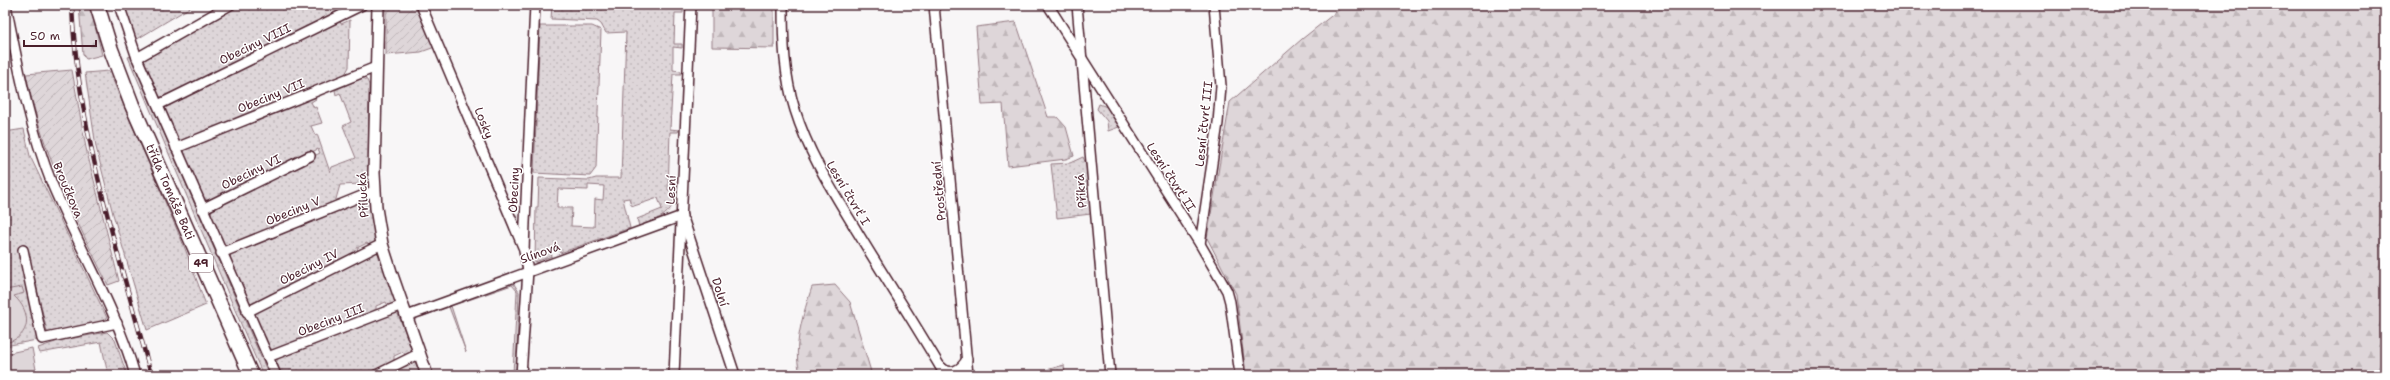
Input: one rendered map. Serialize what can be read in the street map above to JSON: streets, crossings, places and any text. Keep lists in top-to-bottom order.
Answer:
{
  "streets": {
    "main road": ["třída Tomáše Bati", "49"],
    "street": [
      "Obeciny VIII",
      "Obeciny VII",
      "Losky",
      "Lesní čtvrť III",
      "Obeciny VI",
      "Lesní čtvrť II",
      "Broučkova",
      "Obeciny",
      "Lesní",
      "Prostřední",
      "Příkrá",
      "Lesní čtvrť I",
      "Přílucká",
      "Obeciny V",
      "Slínová",
      "Obeciny IV",
      "Dolní",
      "Obeciny III"
    ]
  },
  "crossings": [
    ["Obeciny VII", "Přílucká"],
    ["Losky", "Obeciny"],
    ["Lesní čtvrť III", "Lesní čtvrť II"],
    ["Lesní čtvrť II", "Příkrá"],
    ["Obeciny", "Slínová"],
    ["Lesní", "Slínová"],
    ["Lesní", "Dolní"],
    ["Přílucká", "Obeciny V"],
    ["Přílucká", "Slínová"],
    ["Přílucká", "Obeciny IV"],
    ["Přílucká", "Obeciny III"],
    ["Slínová", "Dolní"],
    ["Slínová", "Obeciny III"]
  ],
  "scale_bar": "50 m"
}
